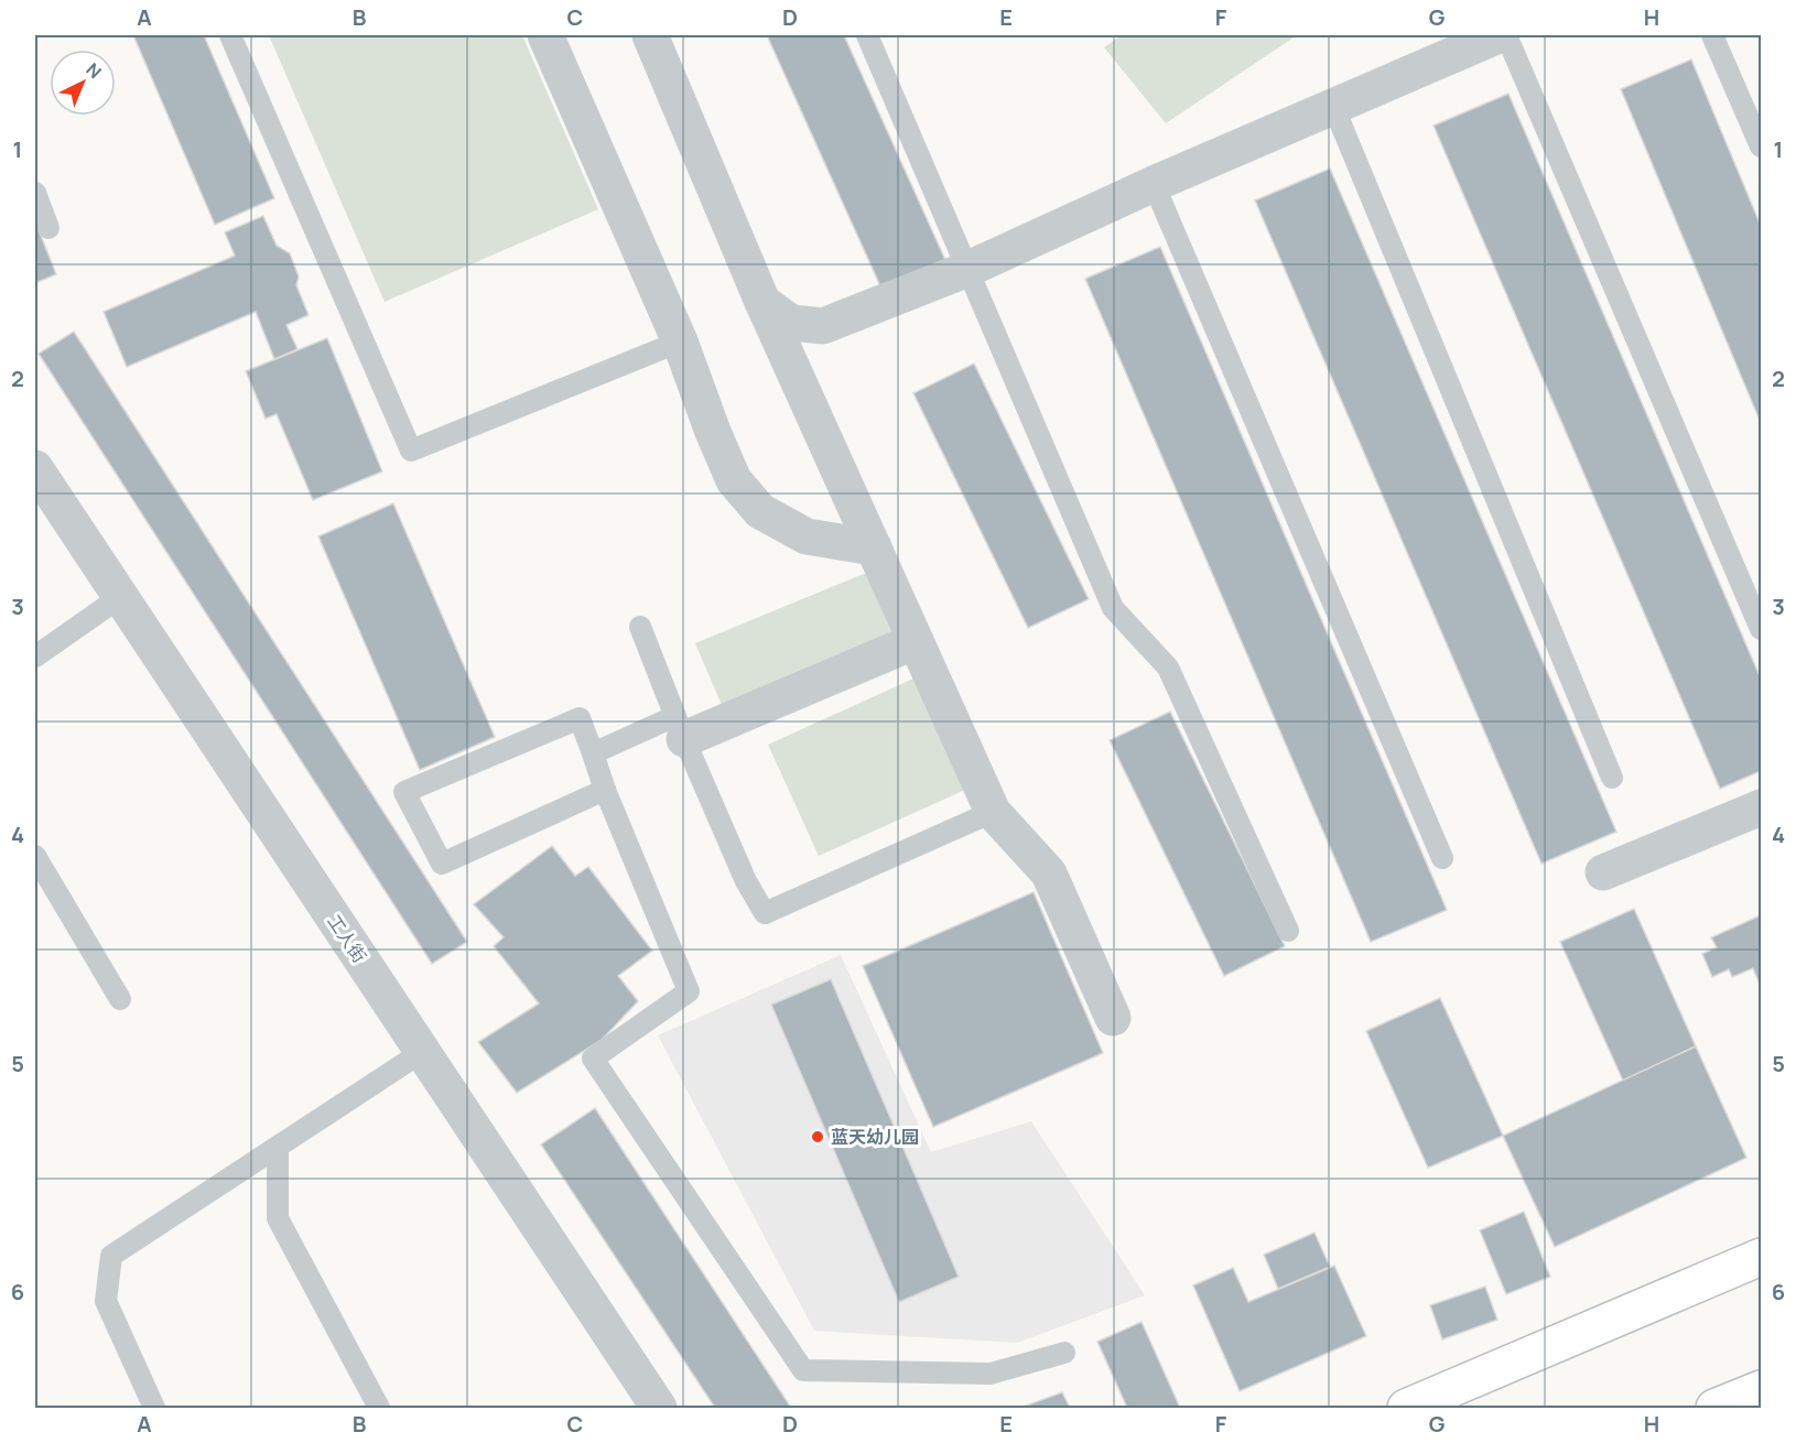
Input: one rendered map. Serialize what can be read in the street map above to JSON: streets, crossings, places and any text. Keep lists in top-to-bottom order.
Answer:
{
  "streets": {
    "street": ["工人街"]
  },
  "places": ["蓝天幼儿园"],
  "north": "top right",
  "grid": {
    "columns": [
      "A",
      "B",
      "C",
      "D",
      "E",
      "F",
      "G",
      "H"
    ],
    "rows": [
      "1",
      "2",
      "3",
      "4",
      "5",
      "6"
    ]
  }
}
